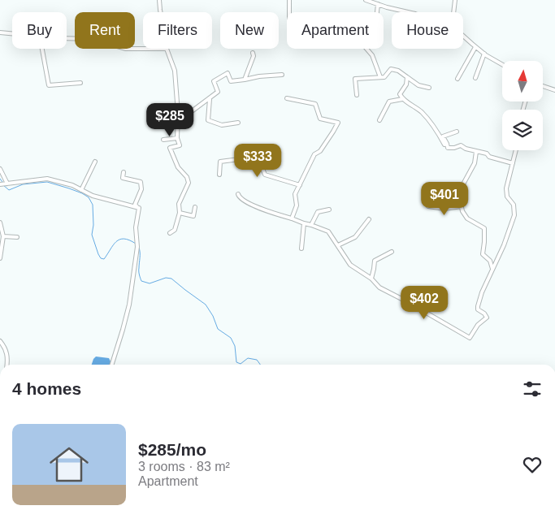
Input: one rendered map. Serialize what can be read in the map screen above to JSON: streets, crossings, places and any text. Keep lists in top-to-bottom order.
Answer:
{
  "north": "top",
  "page": {
    "chip": [
      "Buy",
      "Rent",
      "Filters",
      "New",
      "Apartment",
      "House"
    ],
    "price": [
      "$285",
      "$333",
      "$401",
      "$402"
    ],
    "heading": "4 homes",
    "list": [
      {
        "name": "$285/mo",
        "note": "3 rooms · 83 m² · Apartment"
      }
    ]
  }
}
